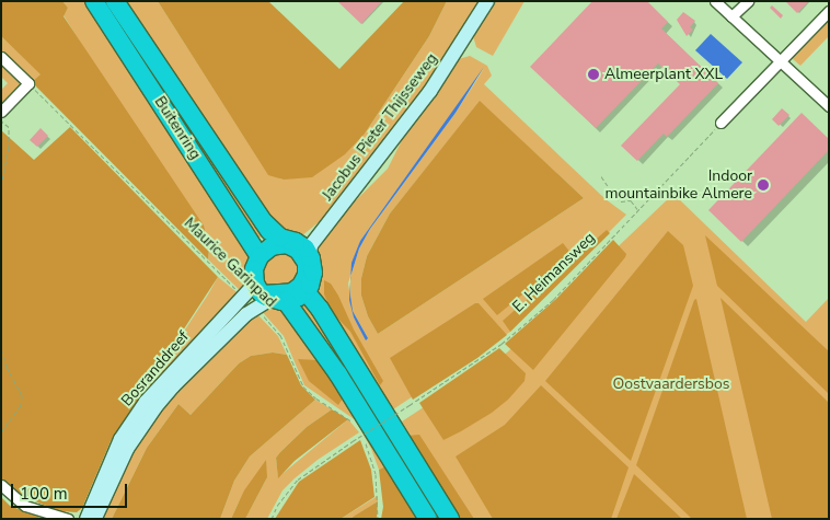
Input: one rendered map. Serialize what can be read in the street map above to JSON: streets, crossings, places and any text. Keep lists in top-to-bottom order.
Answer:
{
  "streets": {
    "highway": ["Buitenring"],
    "main road": ["Jacobus Pieter Thijsseweg", "Bosranddreef"],
    "path": ["Maurice Garinpad", "E. Heimansweg"]
  },
  "crossings": [
    ["Jacobus Pieter Thijsseweg", "Buitenring"],
    ["Jacobus Pieter Thijsseweg", "Maurice Garinpad"],
    ["Jacobus Pieter Thijsseweg", "Bosranddreef"],
    ["Buitenring", "Maurice Garinpad"],
    ["Buitenring", "Bosranddreef"],
    ["Maurice Garinpad", "Bosranddreef"]
  ],
  "parks": ["Oostvaardersbos"],
  "places": ["Almeerplant XXL", "Indoor mountainbike Almere"],
  "scale_bar": "100 m"
}
